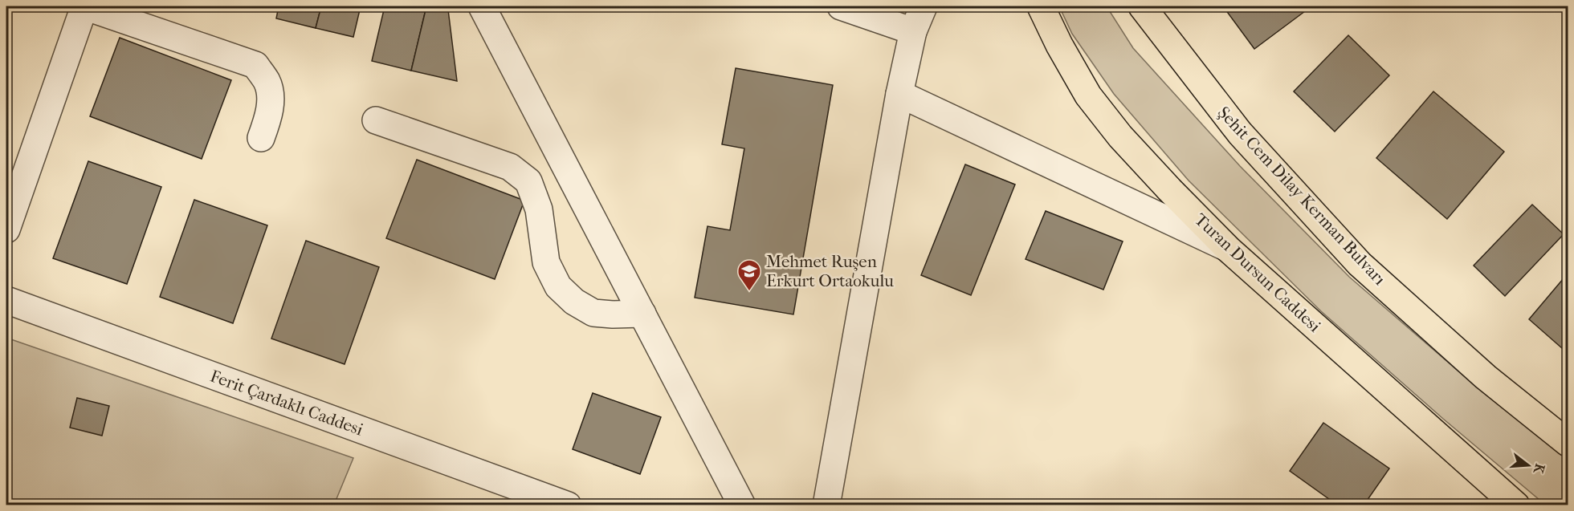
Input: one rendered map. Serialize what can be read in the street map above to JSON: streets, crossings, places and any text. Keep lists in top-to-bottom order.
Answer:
{
  "streets": {
    "main road": ["Şehit Cem Dilay Kerman Bulvarı", "Turan Dursun Caddesi"],
    "street": ["Ferit Çardaklı Caddesi"]
  },
  "places": {
    "school or university": ["Mehmet Ruşen Erkurt Ortaokulu"]
  },
  "north": "right"
}
